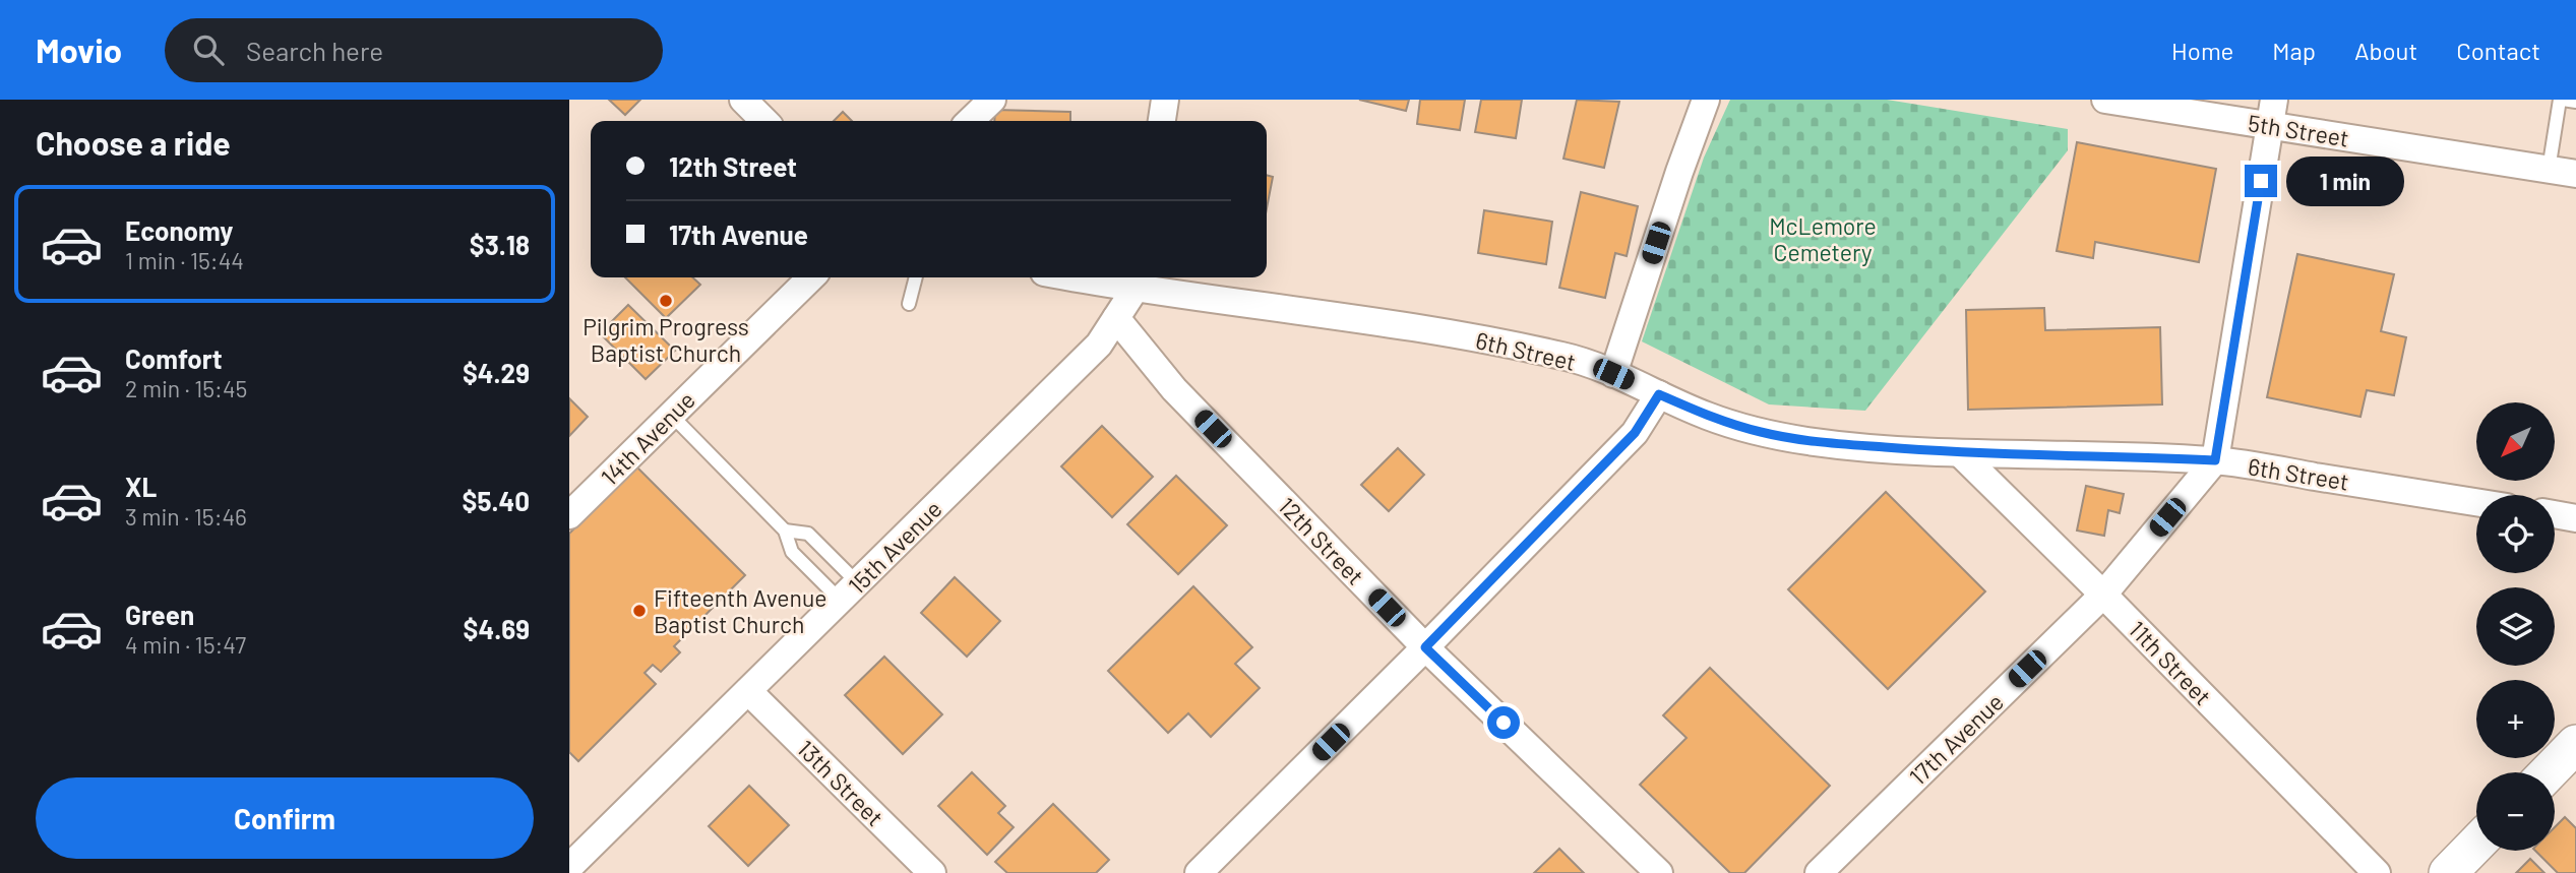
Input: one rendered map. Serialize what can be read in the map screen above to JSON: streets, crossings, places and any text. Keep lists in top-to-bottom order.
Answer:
{
  "streets": {
    "street": [
      "5th Street",
      "6th Street",
      "14th Avenue",
      "12th Street",
      "15th Avenue",
      "11th Street",
      "17th Avenue",
      "13th Street"
    ]
  },
  "crossings": [
    ["6th Street", "15th Avenue"],
    ["6th Street", "11th Street"],
    ["6th Street", "17th Avenue"],
    ["12th Street", "15th Avenue"],
    ["15th Avenue", "13th Street"],
    ["11th Street", "17th Avenue"]
  ],
  "parks": ["McLemore Cemetery"],
  "places": ["Pilgrim Progress Baptist Church", "Fifteenth Avenue Baptist Church"],
  "north": "bottom left",
  "page": {
    "header": "Movio",
    "search": "Search here",
    "nav": [
      "Home",
      "Map",
      "About",
      "Contact"
    ],
    "heading": "Choose a ride",
    "banner": ["12th Street", "17th Avenue"],
    "bubble": "1 min",
    "list": [
      {
        "name": "Economy",
        "note": "1 min · 15:44",
        "value": "$3.18"
      },
      {
        "name": "Comfort",
        "note": "2 min · 15:45",
        "value": "$4.29"
      },
      {
        "name": "XL",
        "note": "3 min · 15:46",
        "value": "$5.40"
      },
      {
        "name": "Green",
        "note": "4 min · 15:47",
        "value": "$4.69"
      }
    ],
    "map_buttons": ["+", "−"],
    "buttons": "Confirm"
  }
}
